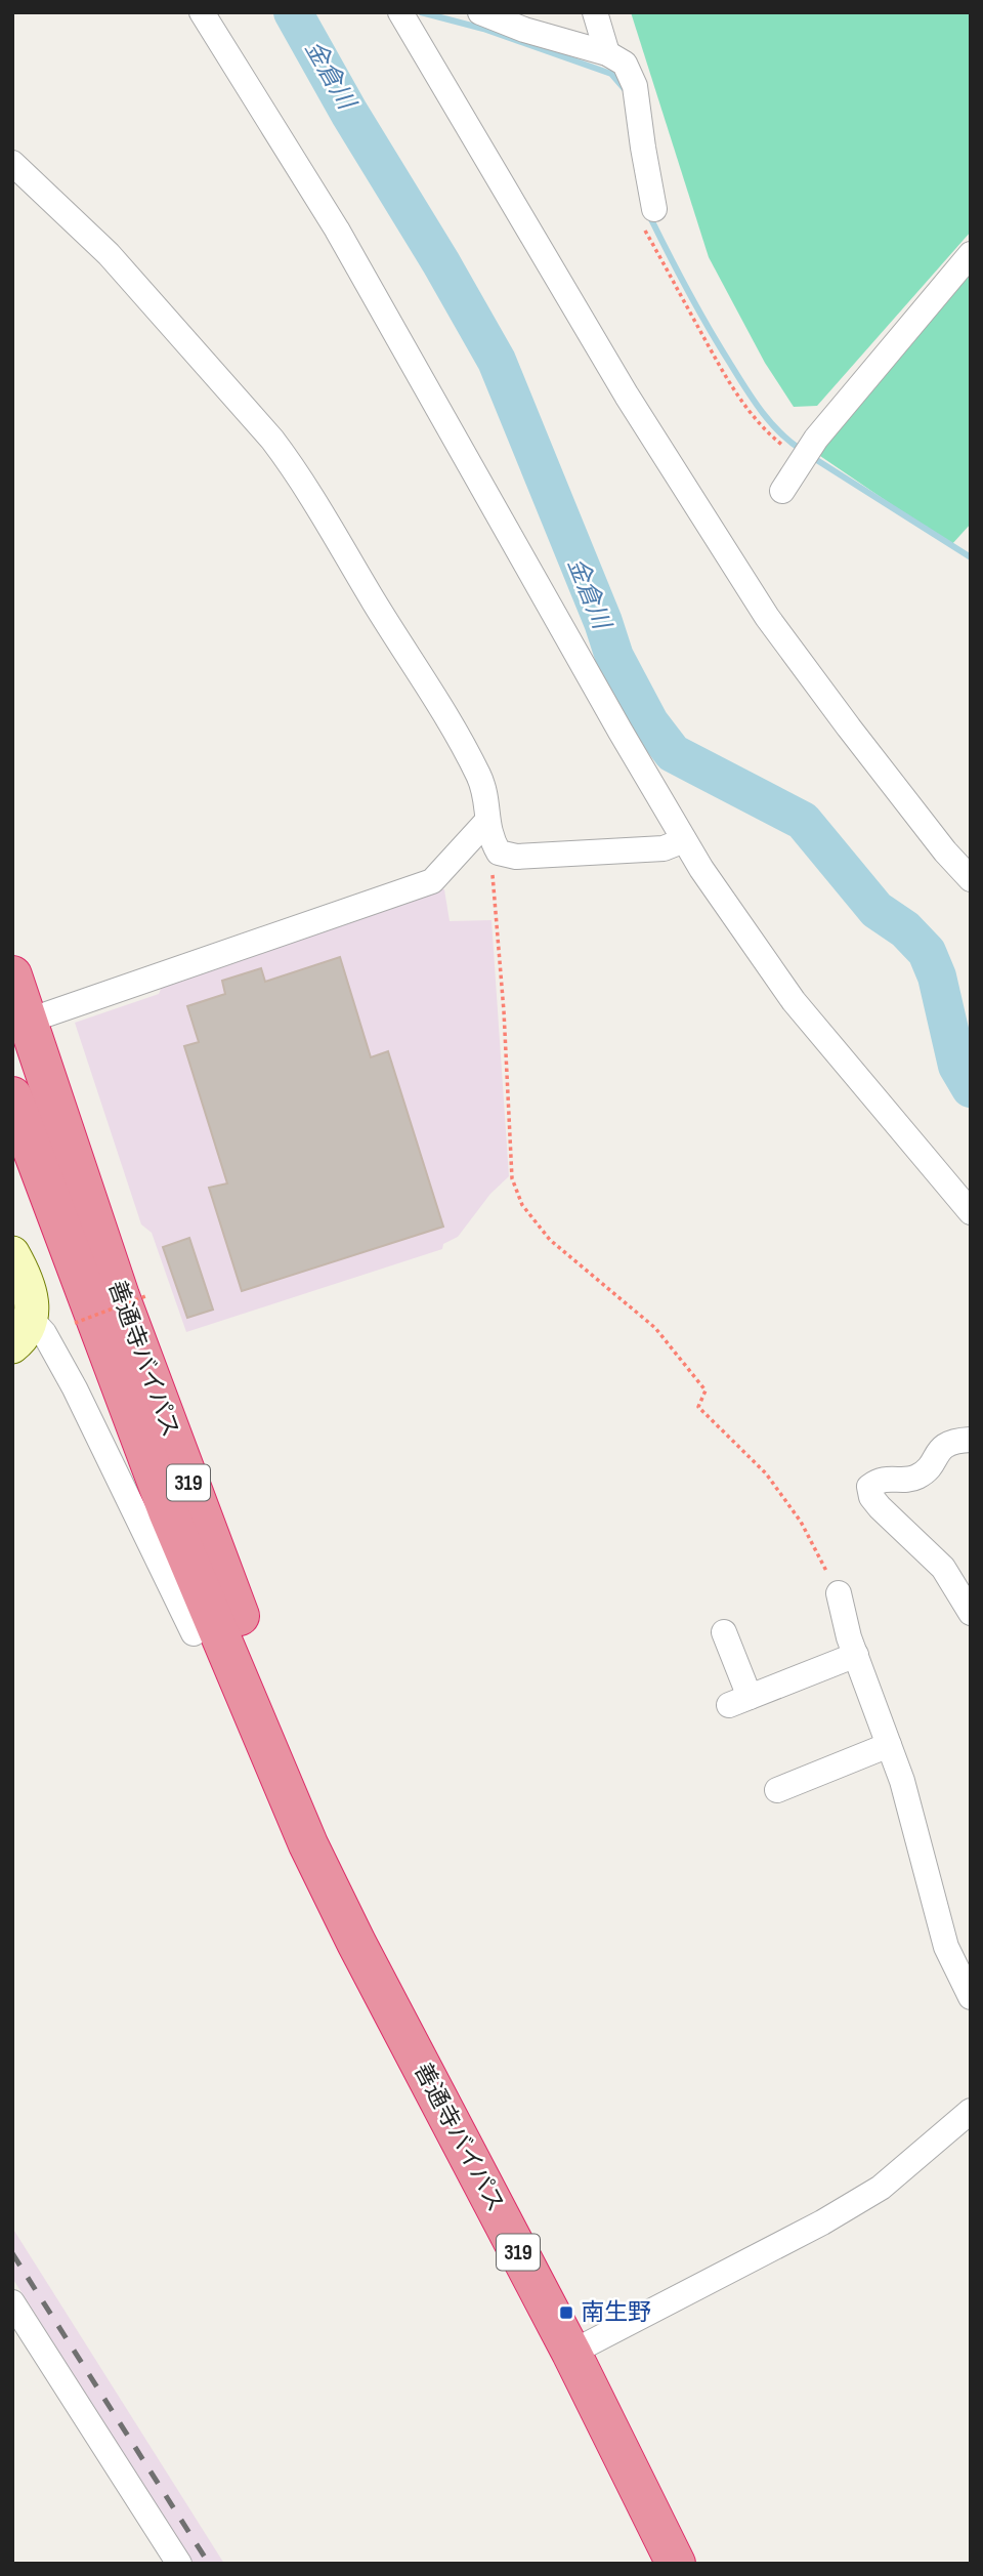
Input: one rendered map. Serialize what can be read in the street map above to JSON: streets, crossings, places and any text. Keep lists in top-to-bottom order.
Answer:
{
  "streets": {
    "highway": ["善通寺バイパス", "319"]
  },
  "water": ["金倉川"],
  "places": {
    "transit": ["南生野"]
  }
}
